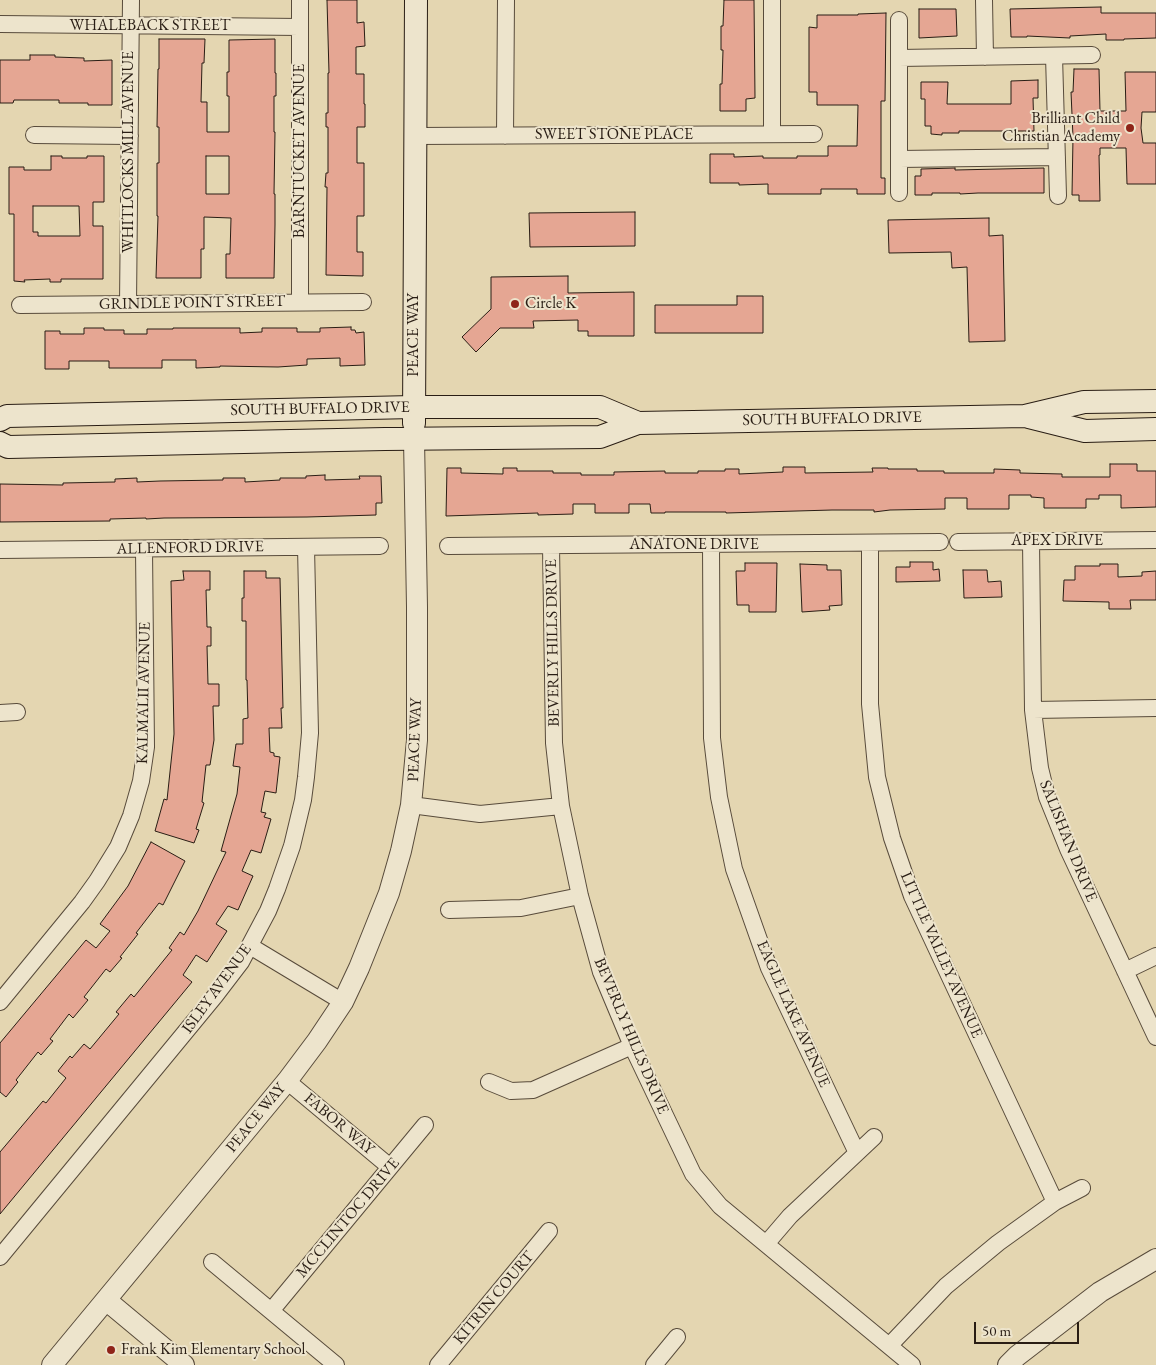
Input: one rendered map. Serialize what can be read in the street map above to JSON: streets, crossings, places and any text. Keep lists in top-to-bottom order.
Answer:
{
  "streets": {
    "main road": ["PEACE WAY", "SOUTH BUFFALO DRIVE"],
    "street": [
      "WHALEBACK STREET",
      "SWEET STONE PLACE",
      "BARNTUCKET AVENUE",
      "WHITLOCKS MILL AVENUE",
      "GRINDLE POINT STREET",
      "APEX DRIVE",
      "ANATONE DRIVE",
      "ALLENFORD DRIVE",
      "BEVERLY HILLS DRIVE",
      "KALMALII AVENUE",
      "SALISHAN DRIVE",
      "LITTLE VALLEY AVENUE",
      "ISLEY AVENUE",
      "EAGLE LAKE AVENUE",
      "FABOR WAY",
      "MCCLINTOC DRIVE",
      "KITRIN COURT"
    ]
  },
  "crossings": [
    ["WHALEBACK STREET", "BARNTUCKET AVENUE"],
    ["WHALEBACK STREET", "WHITLOCKS MILL AVENUE"],
    ["SWEET STONE PLACE", "PEACE WAY"],
    ["BARNTUCKET AVENUE", "GRINDLE POINT STREET"],
    ["WHITLOCKS MILL AVENUE", "GRINDLE POINT STREET"],
    ["PEACE WAY", "SOUTH BUFFALO DRIVE"],
    ["PEACE WAY", "FABOR WAY"],
    ["APEX DRIVE", "SALISHAN DRIVE"],
    ["ANATONE DRIVE", "BEVERLY HILLS DRIVE"],
    ["ANATONE DRIVE", "LITTLE VALLEY AVENUE"],
    ["ANATONE DRIVE", "EAGLE LAKE AVENUE"],
    ["ALLENFORD DRIVE", "KALMALII AVENUE"],
    ["ALLENFORD DRIVE", "ISLEY AVENUE"],
    ["FABOR WAY", "MCCLINTOC DRIVE"]
  ],
  "places": ["Brilliant Child Christian Academy", "Circle K", "Frank Kim Elementary School"],
  "scale_bar": "50 m"
}
